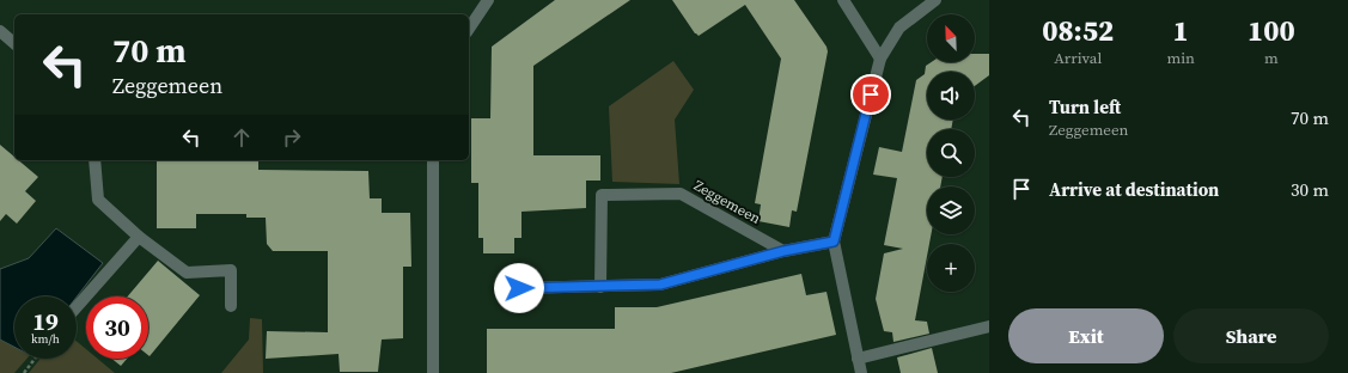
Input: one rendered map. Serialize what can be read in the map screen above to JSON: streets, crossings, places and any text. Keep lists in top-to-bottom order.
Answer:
{
  "streets": {
    "street": ["Zeggemeen"]
  },
  "north": "top left",
  "page": {
    "eta": [
      "08:52",
      "Arrival",
      "1",
      "min",
      "100",
      "m"
    ],
    "map_buttons": "+",
    "turn": ["70 m", "Zeggemeen"],
    "list": [
      {
        "name": "Turn left",
        "note": "Zeggemeen",
        "value": "70 m"
      },
      {
        "name": "Arrive at destination",
        "value": "30 m"
      }
    ],
    "speed": "19 km/h",
    "limit": "30",
    "buttons": ["Exit", "Share"]
  }
}
